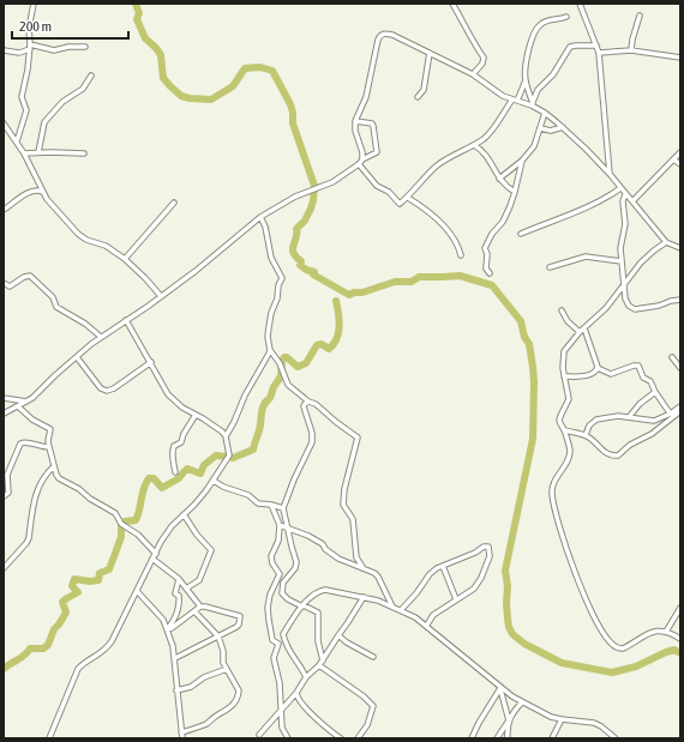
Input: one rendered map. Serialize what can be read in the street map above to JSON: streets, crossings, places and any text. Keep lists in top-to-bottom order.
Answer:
{
  "scale_bar": "200 m"
}
